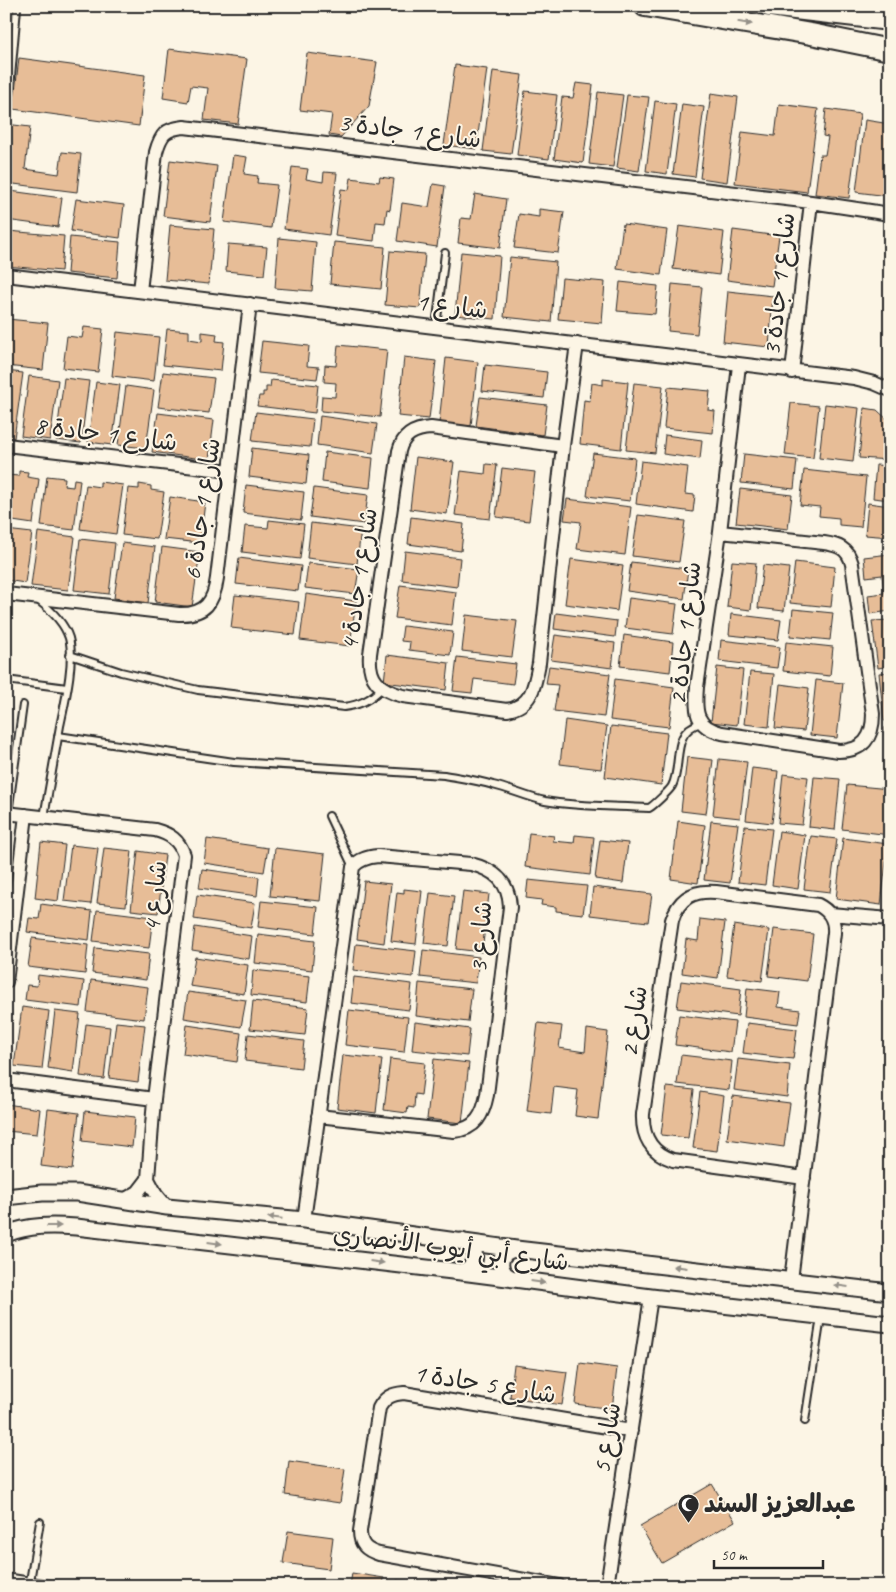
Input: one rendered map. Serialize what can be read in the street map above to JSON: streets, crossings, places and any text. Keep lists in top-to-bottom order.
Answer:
{
  "streets": {
    "street": [
      "شارع 1 جادة 3",
      "شارع 1",
      "شارع 1 جادة 8",
      "شارع 1 جادة 6",
      "شارع 1 جادة 4",
      "شارع 1 جادة 2",
      "شارع 4",
      "شارع 3",
      "شارع 2",
      "شارع أبي أيوب الأنصاري",
      "شارع 5 جادة 1",
      "شارع 5"
    ]
  },
  "crossings": [
    ["شارع 1 جادة 3", "شارع 1"],
    ["شارع 1", "شارع 1 جادة 6"],
    ["شارع 1", "شارع 1 جادة 2"],
    ["شارع 1 جادة 8", "شارع 1 جادة 6"],
    ["شارع أبي أيوب الأنصاري", "شارع 5"],
    ["شارع 5 جادة 1", "شارع 5"]
  ],
  "places": {
    "mosque": ["عبدالعزيز السند"]
  },
  "scale_bar": "50 m"
}
